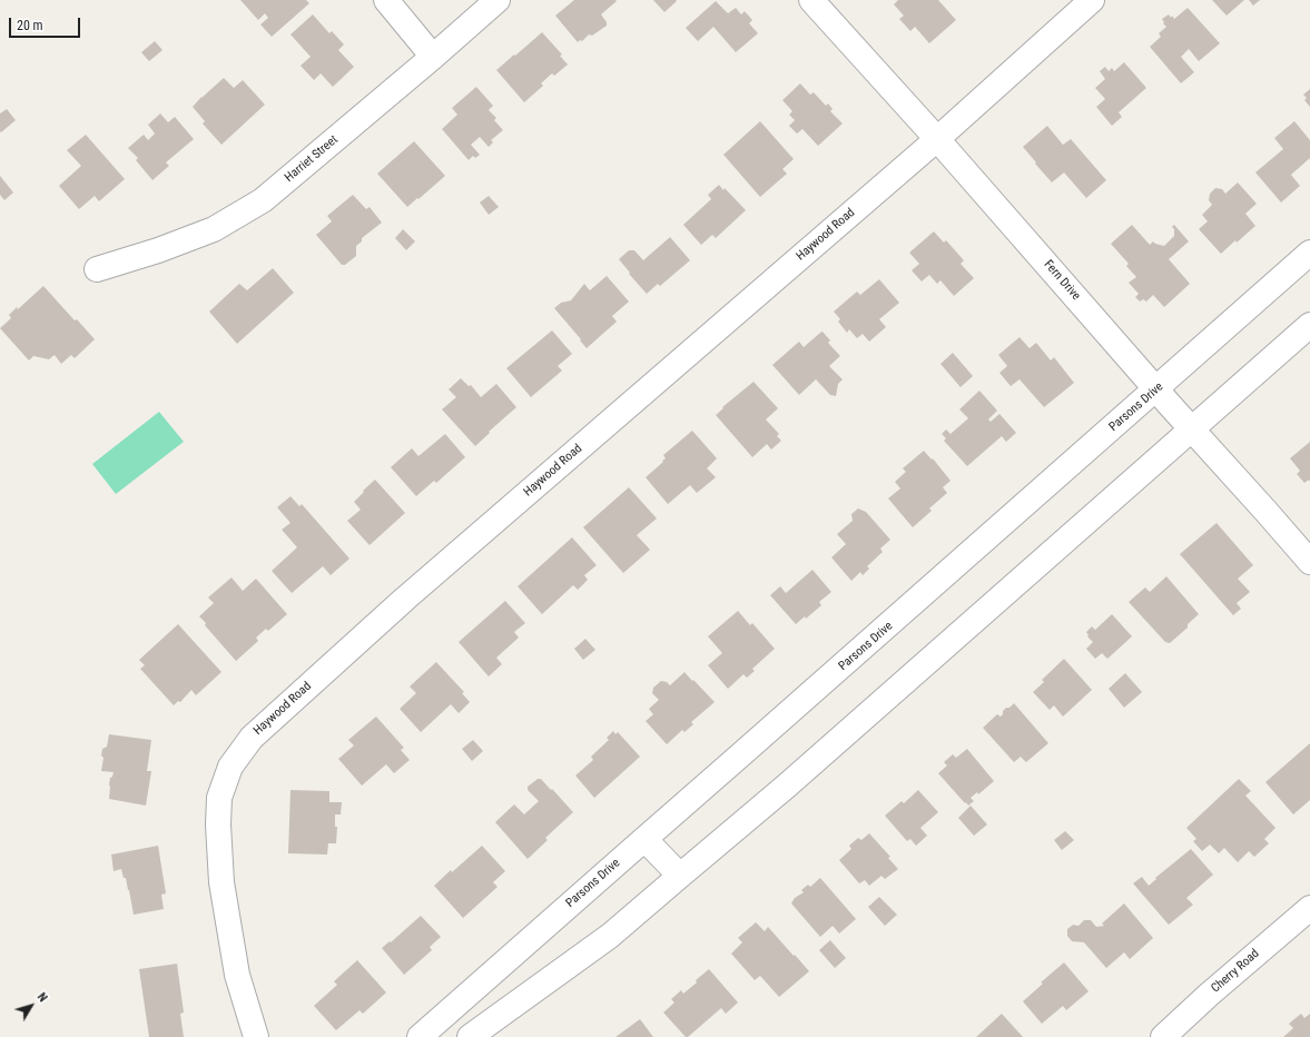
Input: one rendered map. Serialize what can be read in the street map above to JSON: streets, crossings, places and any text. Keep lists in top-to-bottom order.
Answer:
{
  "streets": {
    "street": [
      "Harriet Street",
      "Haywood Road",
      "Fern Drive",
      "Parsons Drive",
      "Cherry Road"
    ]
  },
  "crossings": [
    ["Haywood Road", "Fern Drive"],
    ["Fern Drive", "Parsons Drive"]
  ],
  "scale_bar": "20 m",
  "north": "top right"
}
